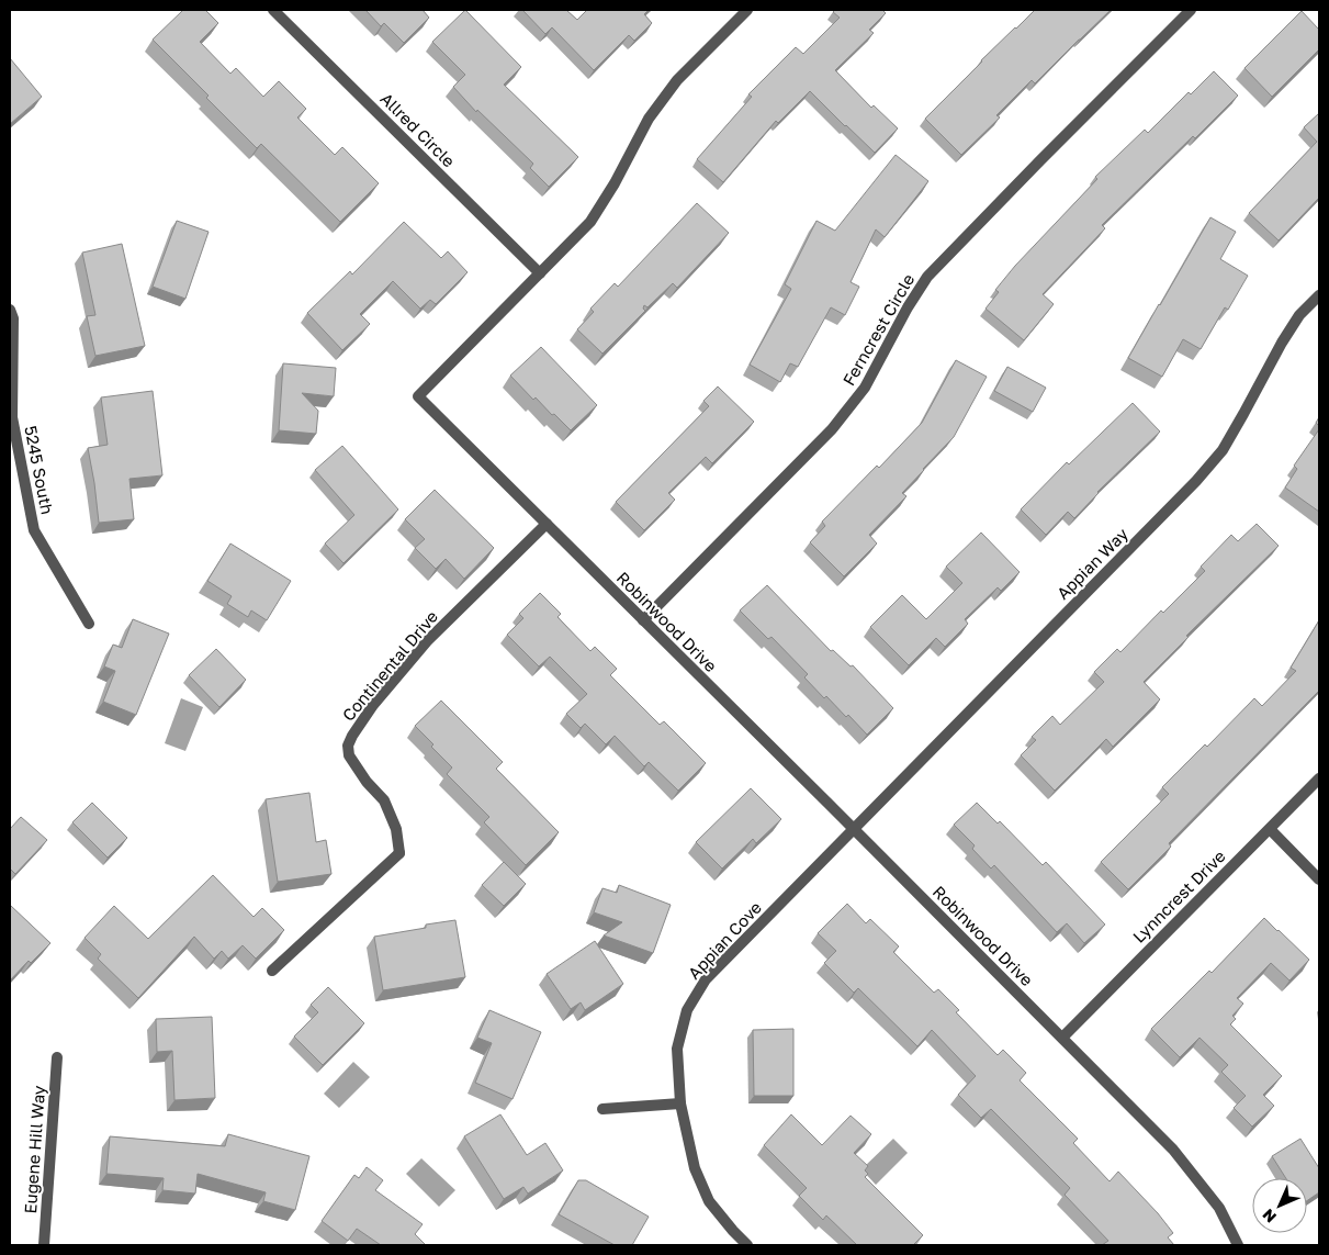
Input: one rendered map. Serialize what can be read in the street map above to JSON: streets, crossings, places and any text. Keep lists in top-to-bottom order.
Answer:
{
  "streets": {
    "street": [
      "Allred Circle",
      "Ferncrest Circle",
      "5245 South",
      "Appian Way",
      "Robinwood Drive",
      "Continental Drive",
      "Lynncrest Drive",
      "Appian Cove",
      "Eugene Hill Way"
    ]
  },
  "crossings": [
    ["Allred Circle", "Robinwood Drive"],
    ["Ferncrest Circle", "Robinwood Drive"],
    ["Appian Way", "Robinwood Drive"],
    ["Appian Way", "Appian Cove"],
    ["Robinwood Drive", "Continental Drive"],
    ["Robinwood Drive", "Lynncrest Drive"],
    ["Robinwood Drive", "Appian Cove"]
  ],
  "north": "bottom left"
}
